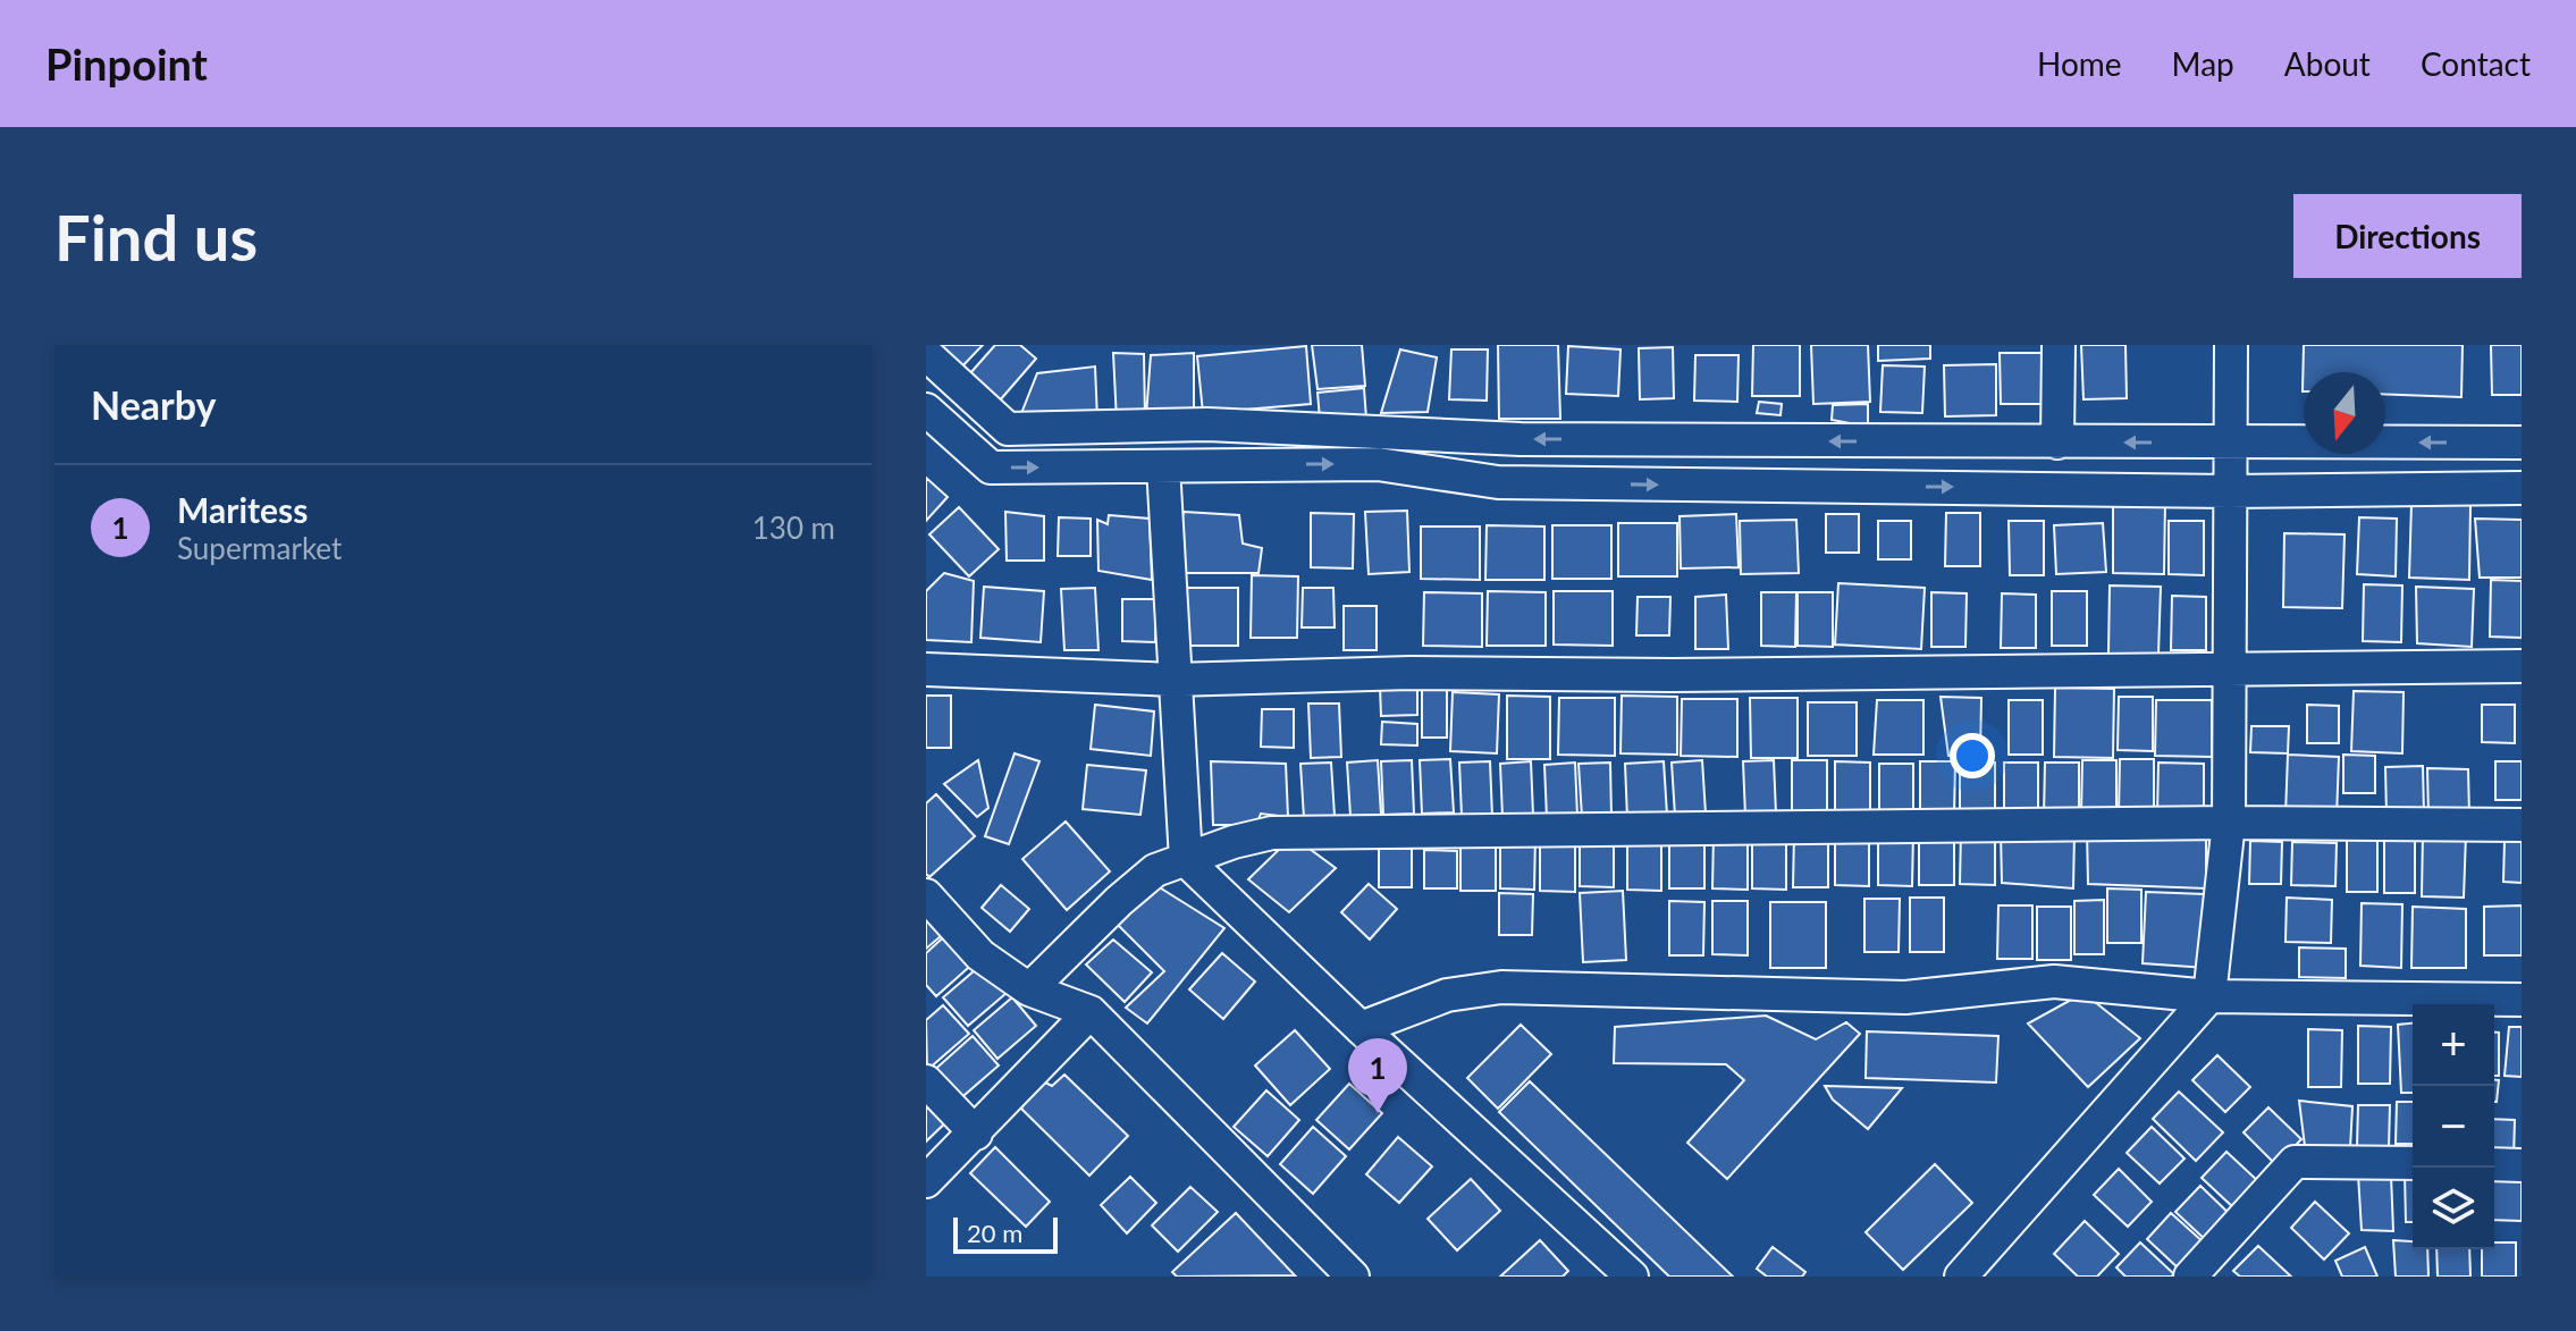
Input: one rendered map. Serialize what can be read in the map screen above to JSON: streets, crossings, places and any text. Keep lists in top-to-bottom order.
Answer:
{
  "scale_bar": "20 m",
  "north": "bottom",
  "page": {
    "header": "Pinpoint",
    "nav": [
      "Home",
      "Map",
      "About",
      "Contact"
    ],
    "buttons": "Directions",
    "title": "Find us",
    "heading": "Nearby",
    "list": [
      {
        "mark": "1",
        "name": "Maritess",
        "note": "Supermarket",
        "value": "130 m"
      }
    ],
    "map_buttons": ["+", "−"],
    "pins": "1",
    "scale": "20 m"
  }
}
